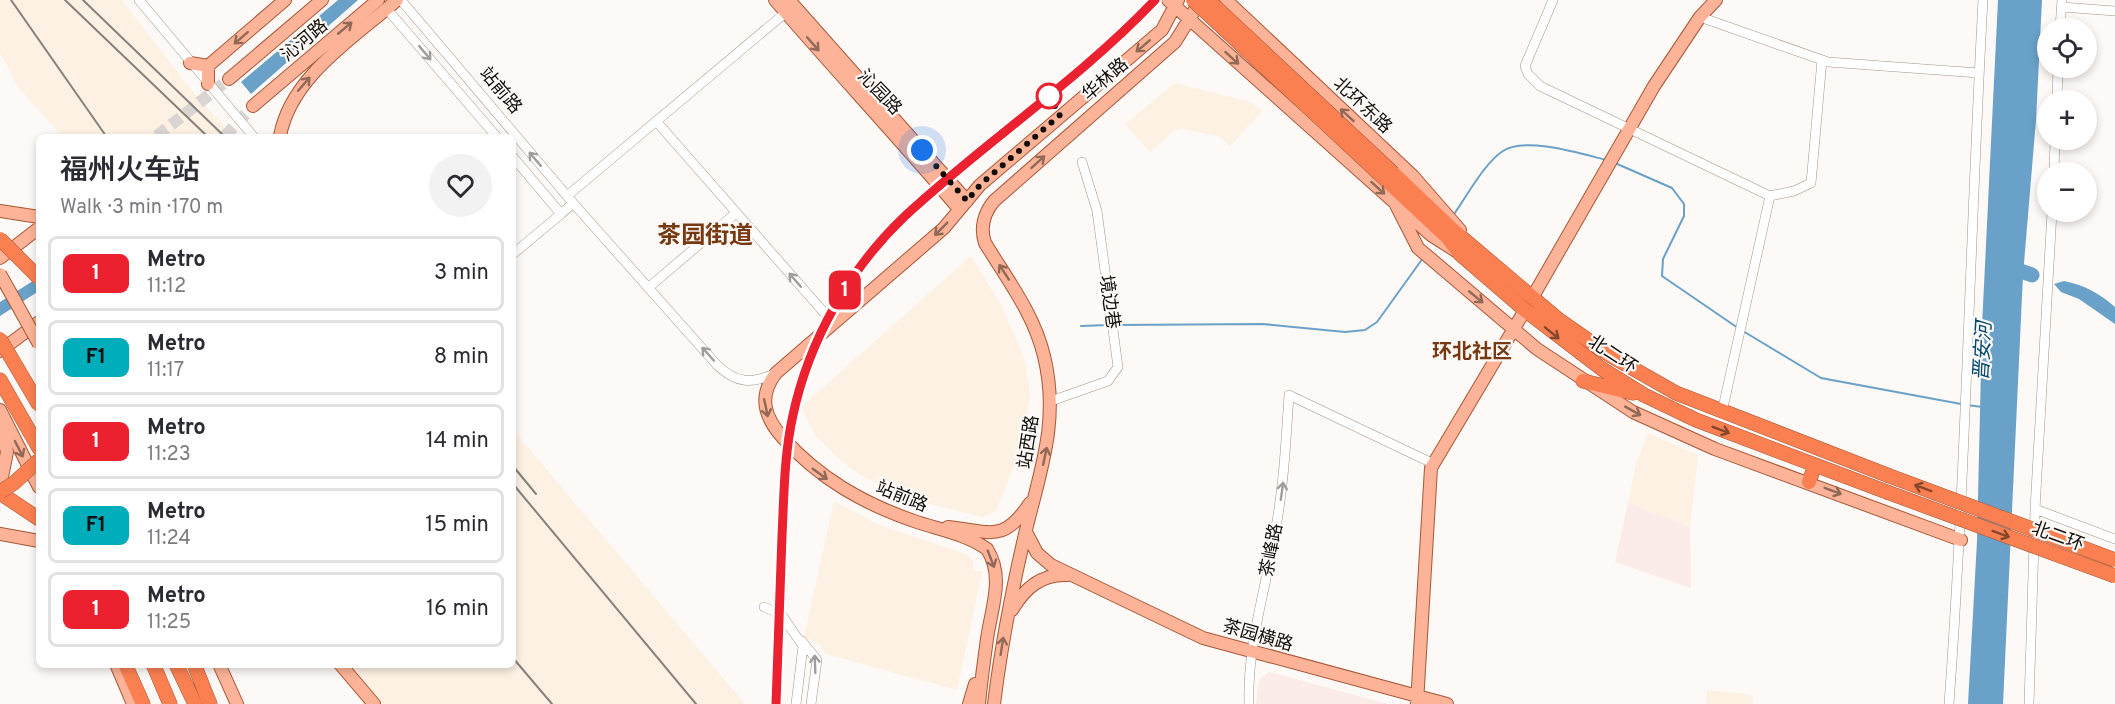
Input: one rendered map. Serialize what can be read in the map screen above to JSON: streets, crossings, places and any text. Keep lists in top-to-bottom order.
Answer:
{
  "streets": {
    "highway": ["北二环"],
    "main road": [
      "沁河路",
      "华林路",
      "站前路",
      "沁园路",
      "北环东路",
      "站西路",
      "茶园横路"
    ],
    "street": ["境边巷", "茶峰路"]
  },
  "crossings": [
    ["沁河路", "站前路"],
    ["华林路", "站前路"],
    ["华林路", "沁园路"],
    ["华林路", "站西路"],
    ["北环东路", "北二环"],
    ["境边巷", "站西路"],
    ["站西路", "茶园横路"],
    ["茶峰路", "茶园横路"]
  ],
  "districts": ["茶园街道", "环北社区"],
  "water": ["晋安河"],
  "lines": ["metro line 1"],
  "page": {
    "on_map": "1",
    "map_buttons": ["+", "−"],
    "heading": ["福州火车站", "Walk · 3 min · 170 m"],
    "list": [
      {
        "mark": "1",
        "name": "Metro",
        "note": "11:12",
        "value": "3 min"
      },
      {
        "mark": "F1",
        "name": "Metro",
        "note": "11:17",
        "value": "8 min"
      },
      {
        "mark": "1",
        "name": "Metro",
        "note": "11:23",
        "value": "14 min"
      },
      {
        "mark": "F1",
        "name": "Metro",
        "note": "11:24",
        "value": "15 min"
      },
      {
        "mark": "1",
        "name": "Metro",
        "note": "11:25",
        "value": "16 min"
      }
    ]
  }
}
